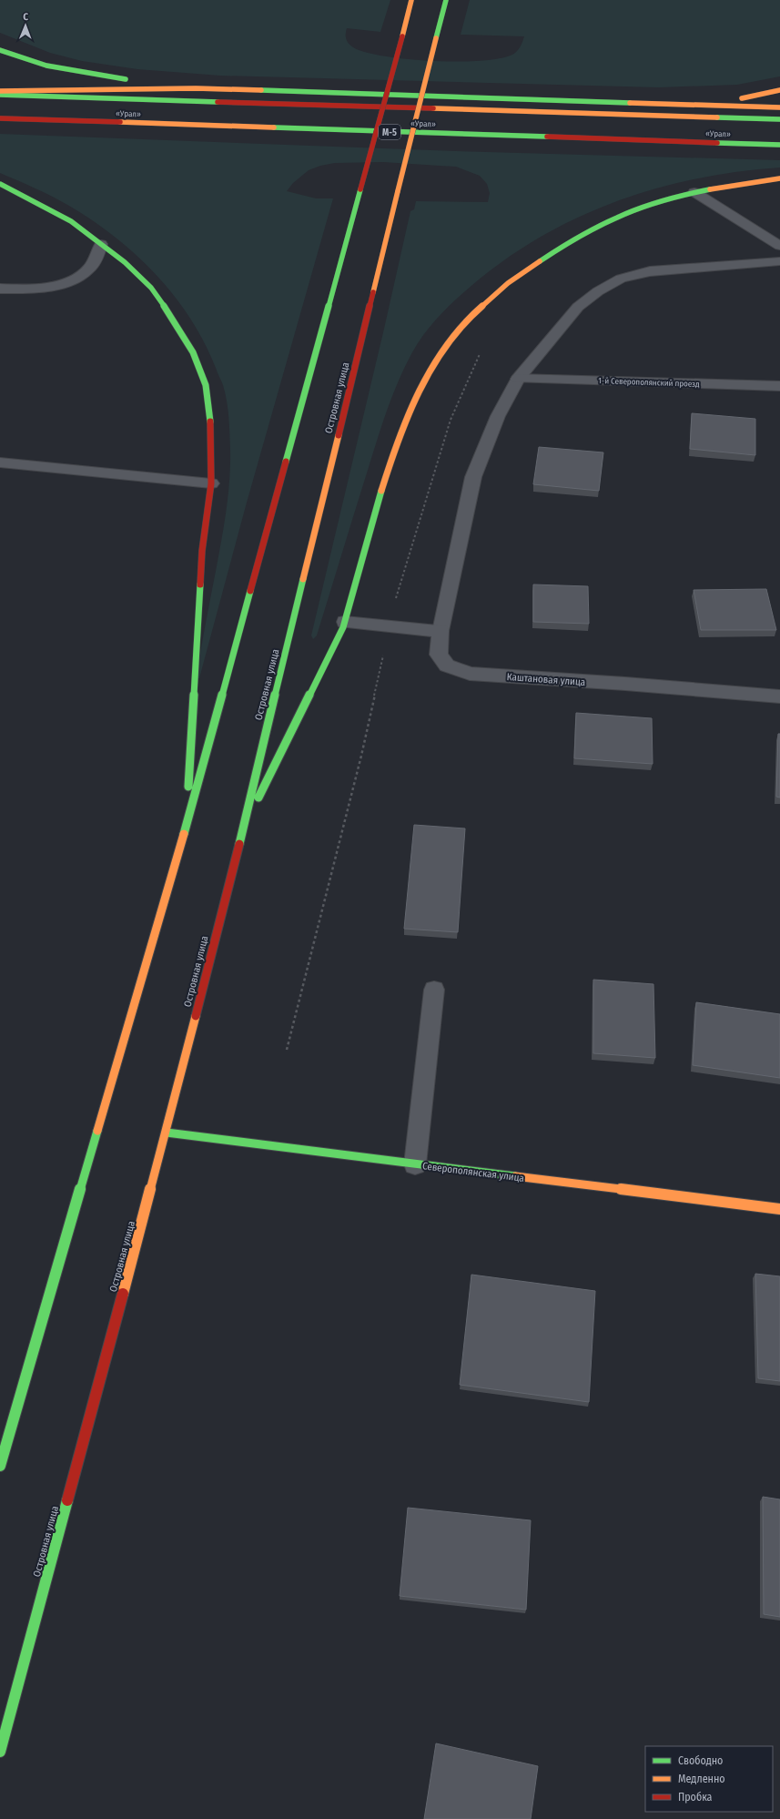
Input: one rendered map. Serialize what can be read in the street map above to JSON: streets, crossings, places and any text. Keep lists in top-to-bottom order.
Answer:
{
  "streets": {
    "main road": [
      "«Урал»",
      "М-5",
      "Островная улица",
      "Северополянская улица"
    ],
    "street": ["1-й Северополянский проезд", "Каштановая улица"]
  },
  "crossings": [
    ["1-й Северополянский проезд", "Каштановая улица"],
    ["Островная улица", "Северополянская улица"]
  ],
  "legend": ["Свободно", "Медленно", "Пробка"],
  "north": "top"
}
